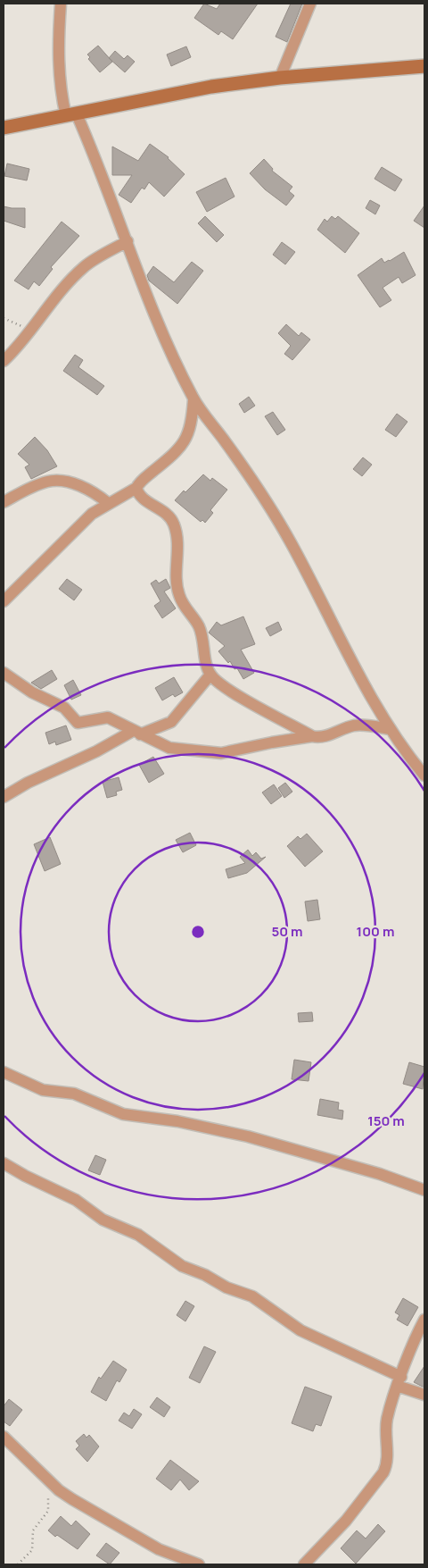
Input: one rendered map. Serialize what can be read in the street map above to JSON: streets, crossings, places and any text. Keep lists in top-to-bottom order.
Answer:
{
  "rings": ["50 m", "100 m", "150 m"]
}
